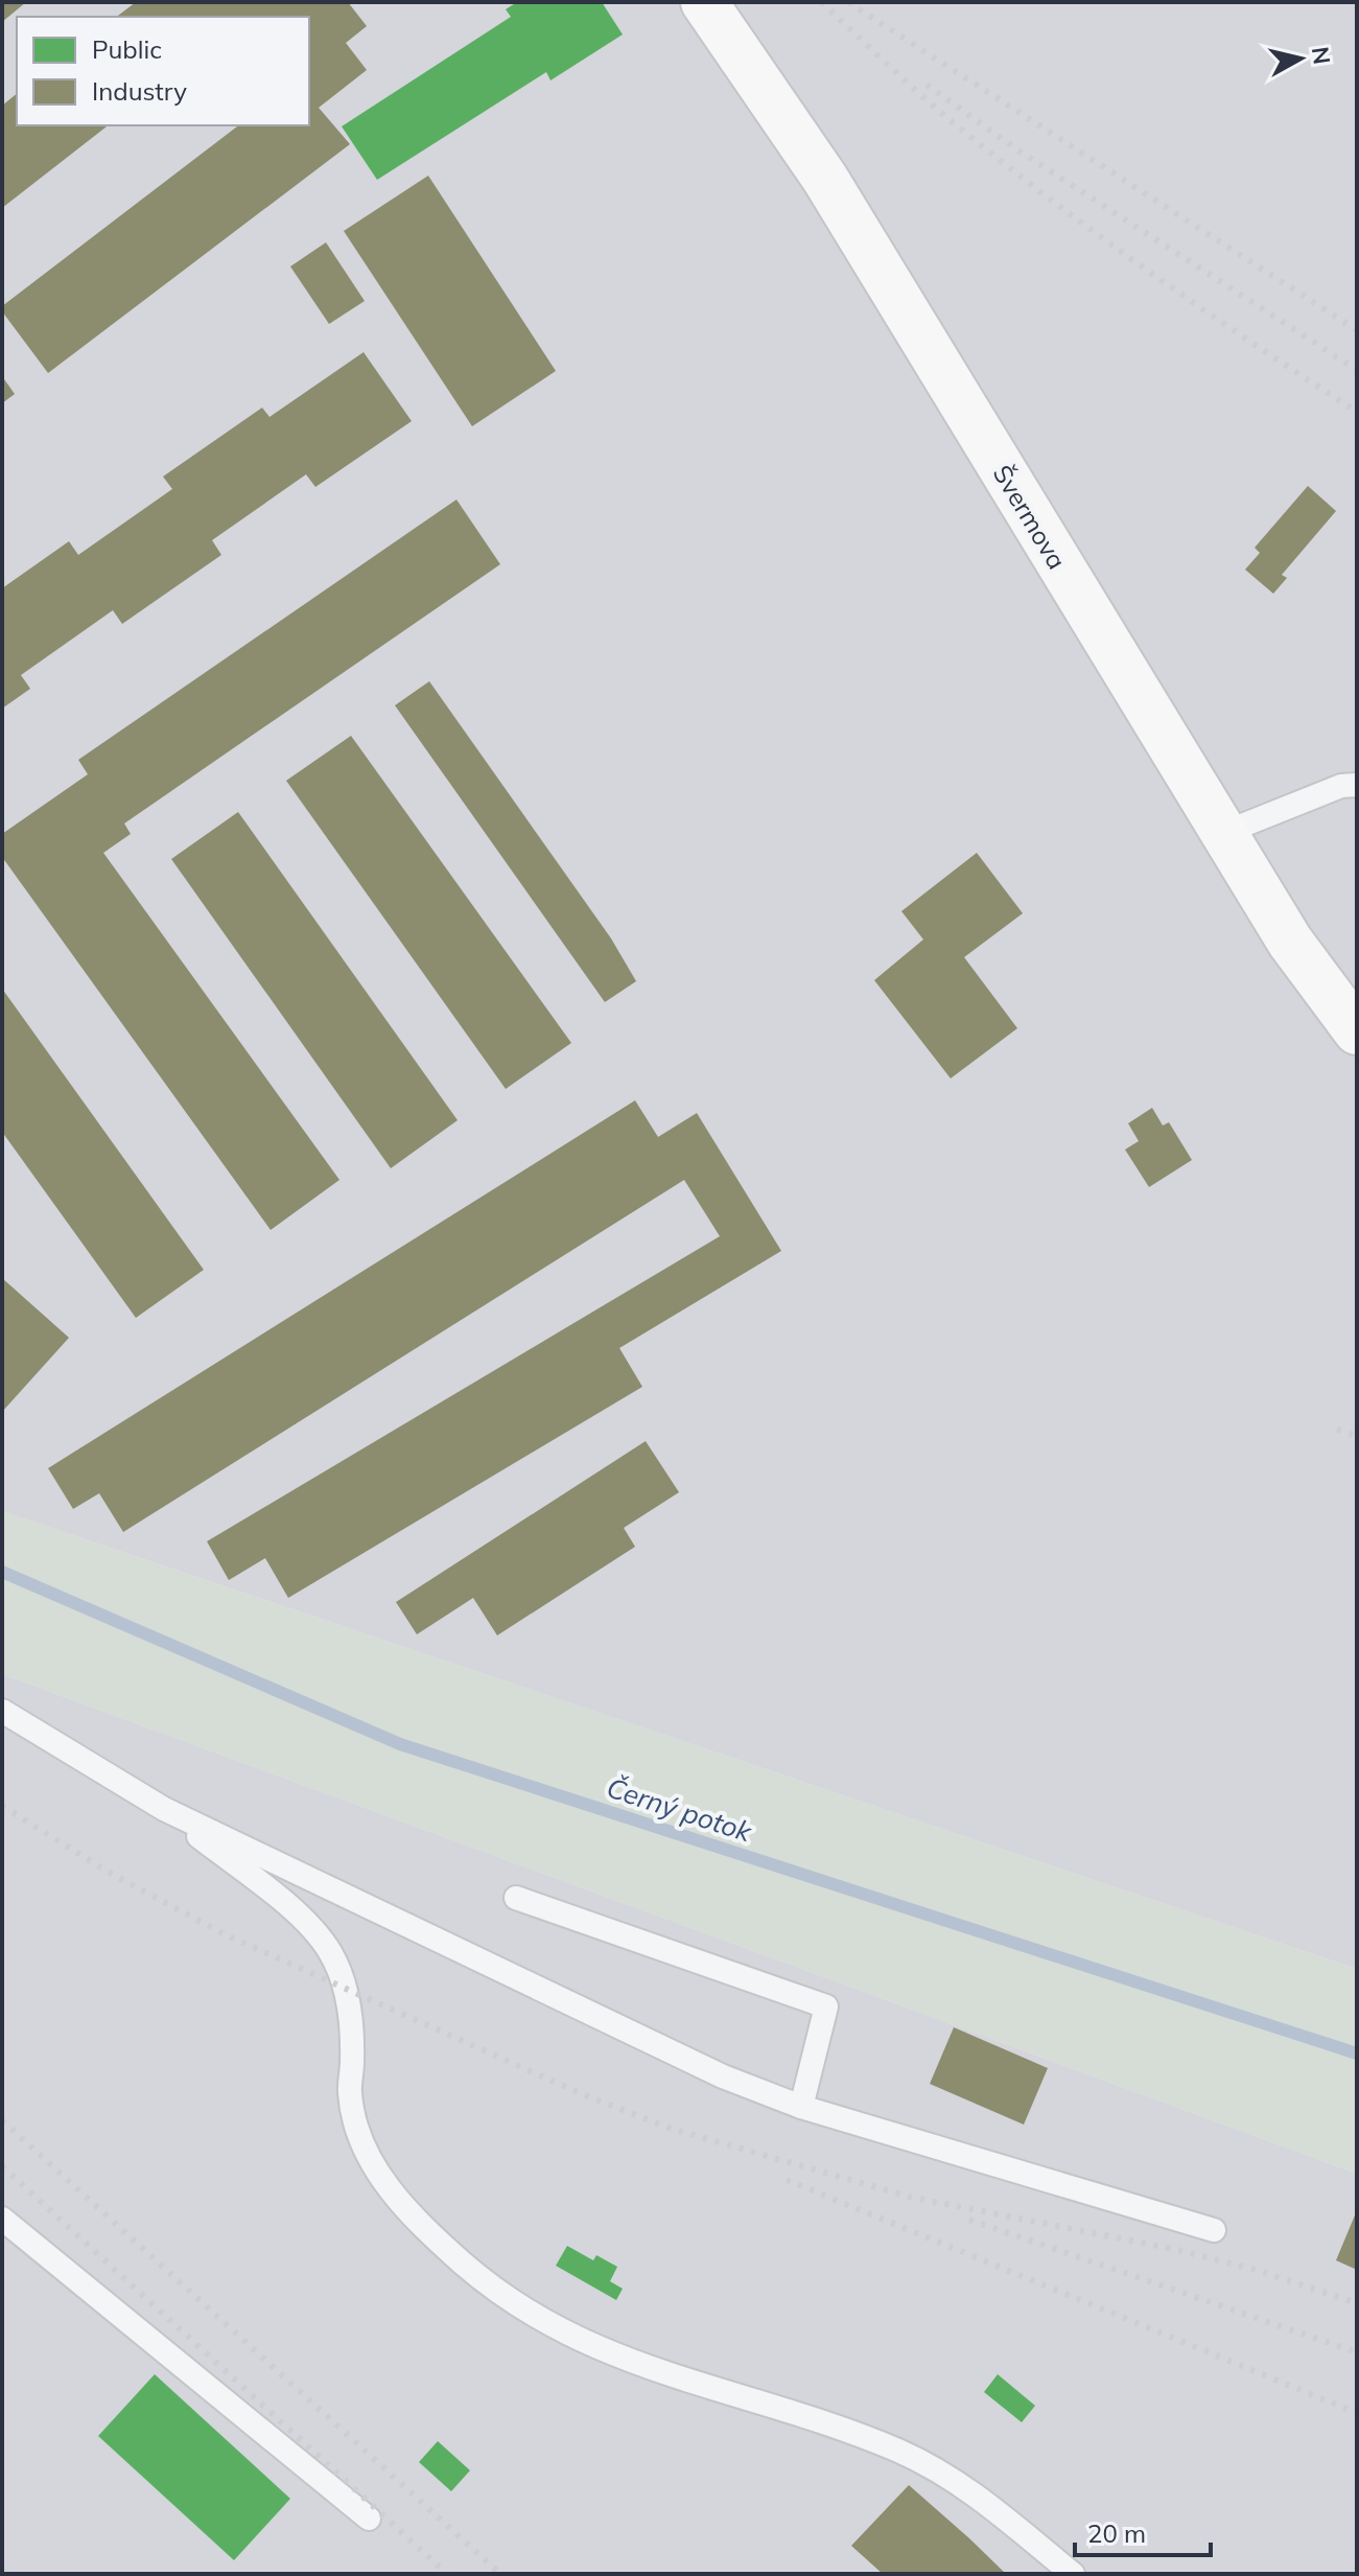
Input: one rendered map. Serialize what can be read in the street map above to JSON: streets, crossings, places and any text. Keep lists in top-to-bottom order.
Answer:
{
  "streets": {
    "street": ["Švermova"]
  },
  "water": ["Černý potok"],
  "legend": ["Public", "Industry"],
  "scale_bar": "20 m",
  "north": "right"
}
